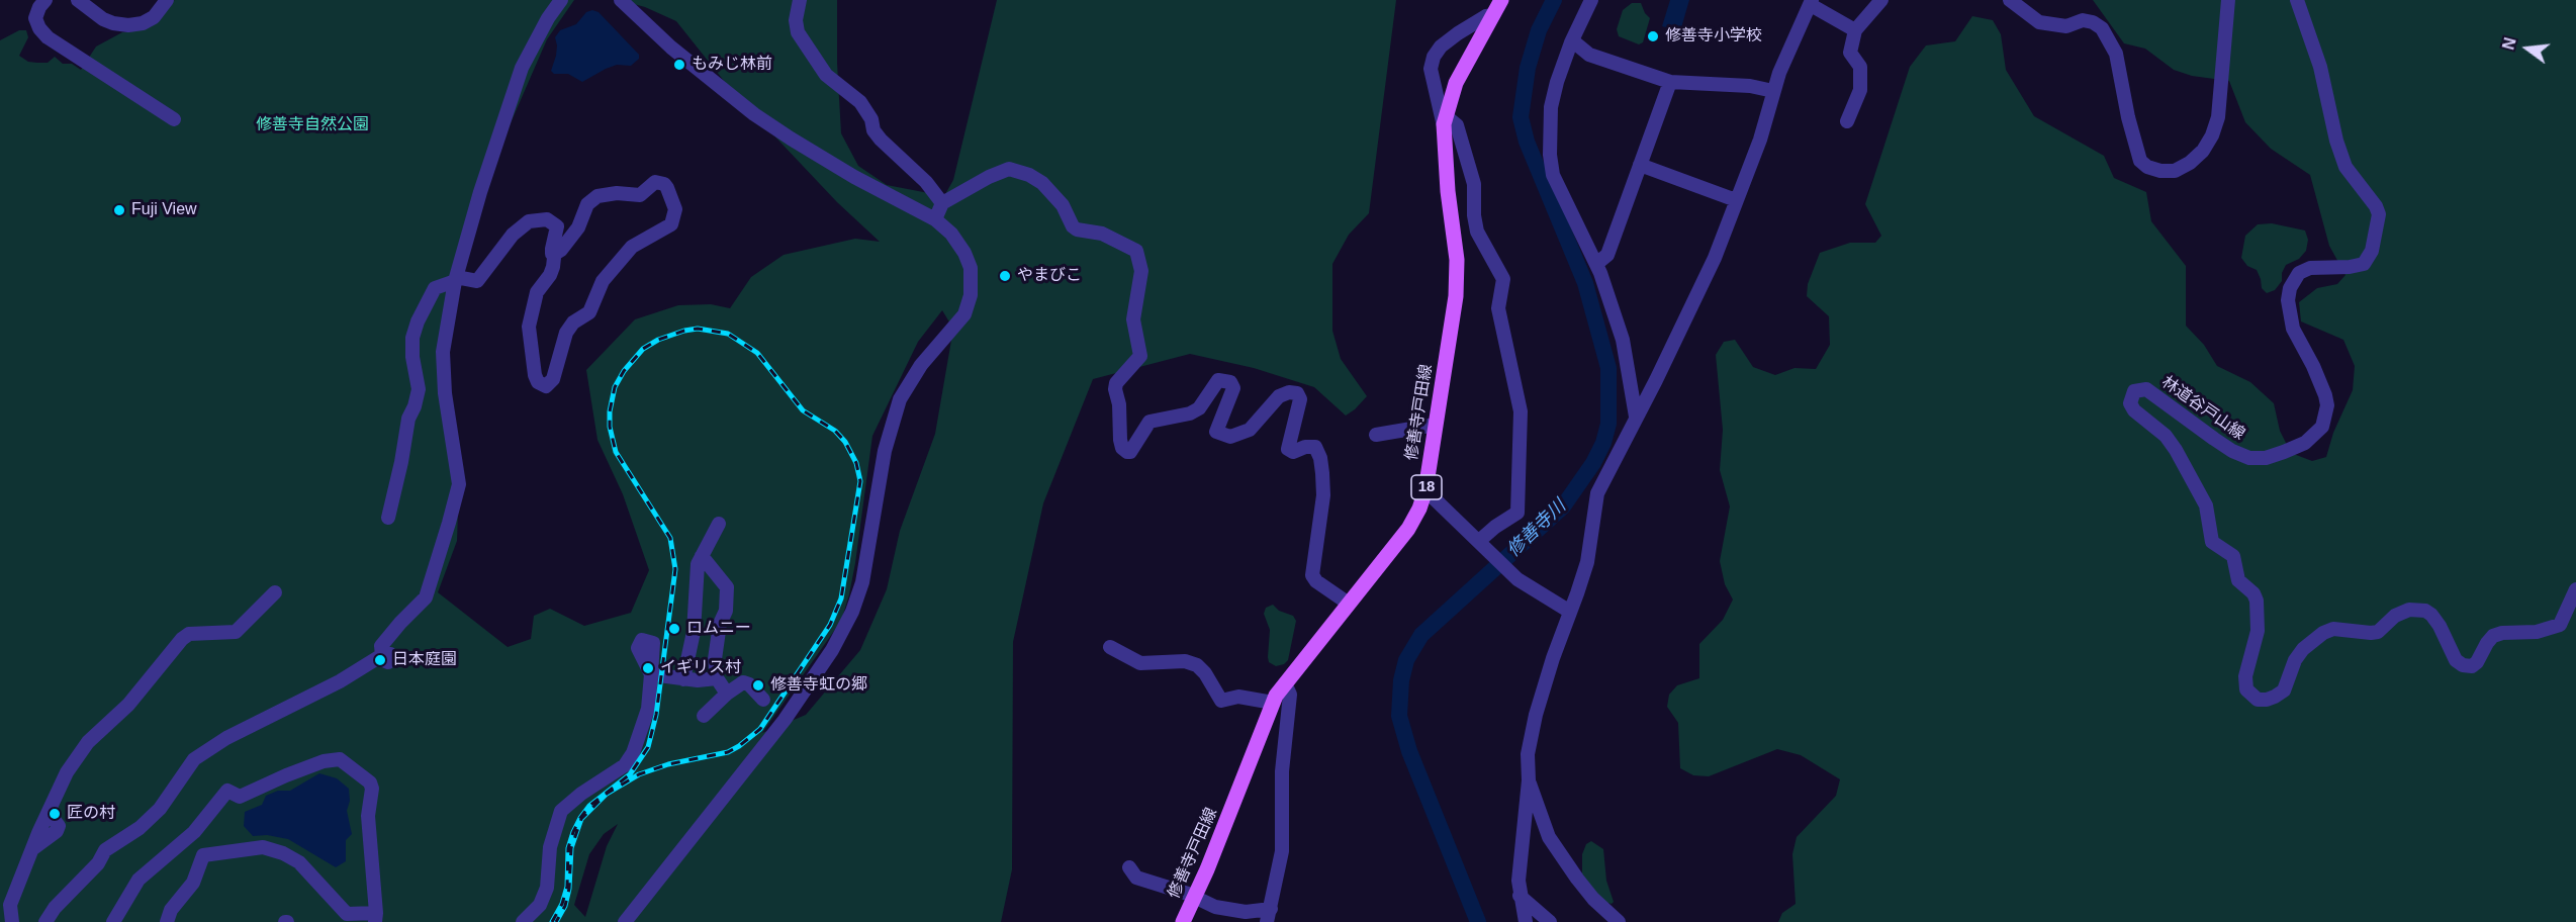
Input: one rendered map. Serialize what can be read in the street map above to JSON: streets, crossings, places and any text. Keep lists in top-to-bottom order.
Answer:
{
  "streets": {
    "main road": ["修善寺戸田線", "18"],
    "street": ["林道谷戸山線"]
  },
  "water": ["修善寺川"],
  "parks": ["修善寺自然公園"],
  "places": [
    "修善寺小学校",
    "もみじ林前",
    "Fuji View",
    "やまびこ",
    "ロムニー",
    "日本庭園",
    "イギリス村",
    "修善寺虹の郷",
    "匠の村"
  ],
  "north": "left"
}
